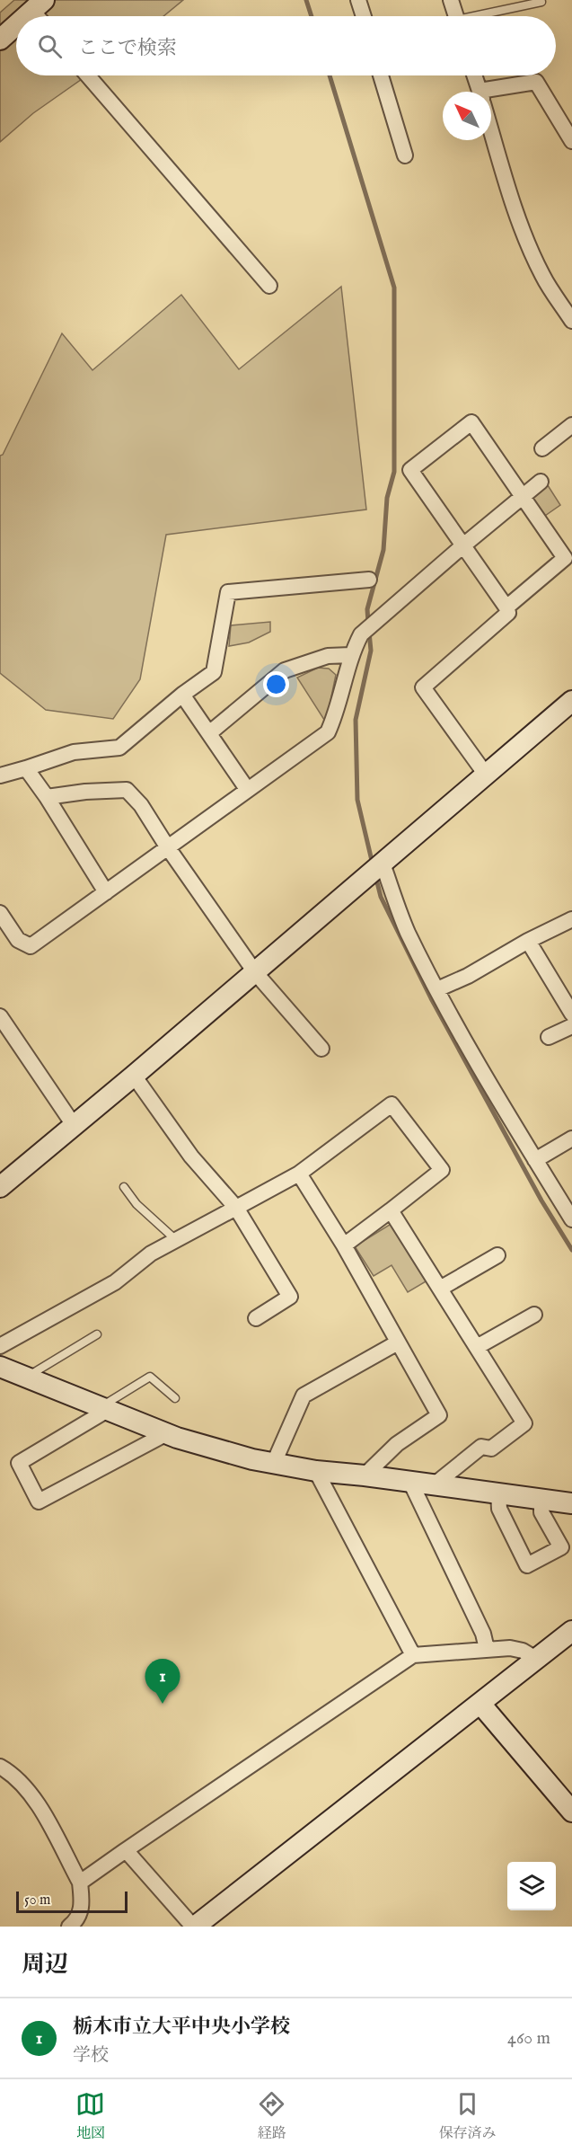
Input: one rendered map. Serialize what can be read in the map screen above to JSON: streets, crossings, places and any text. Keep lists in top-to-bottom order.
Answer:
{
  "scale_bar": "50 m",
  "north": "top left",
  "page": {
    "search": "ここで検索",
    "pins": "1",
    "scale": "50 m",
    "heading": "周辺",
    "list": [
      {
        "mark": "1",
        "name": "栃木市立大平中央小学校",
        "note": "学校",
        "value": "460 m"
      }
    ],
    "nav": ["地図", "経路", "保存済み"]
  }
}
